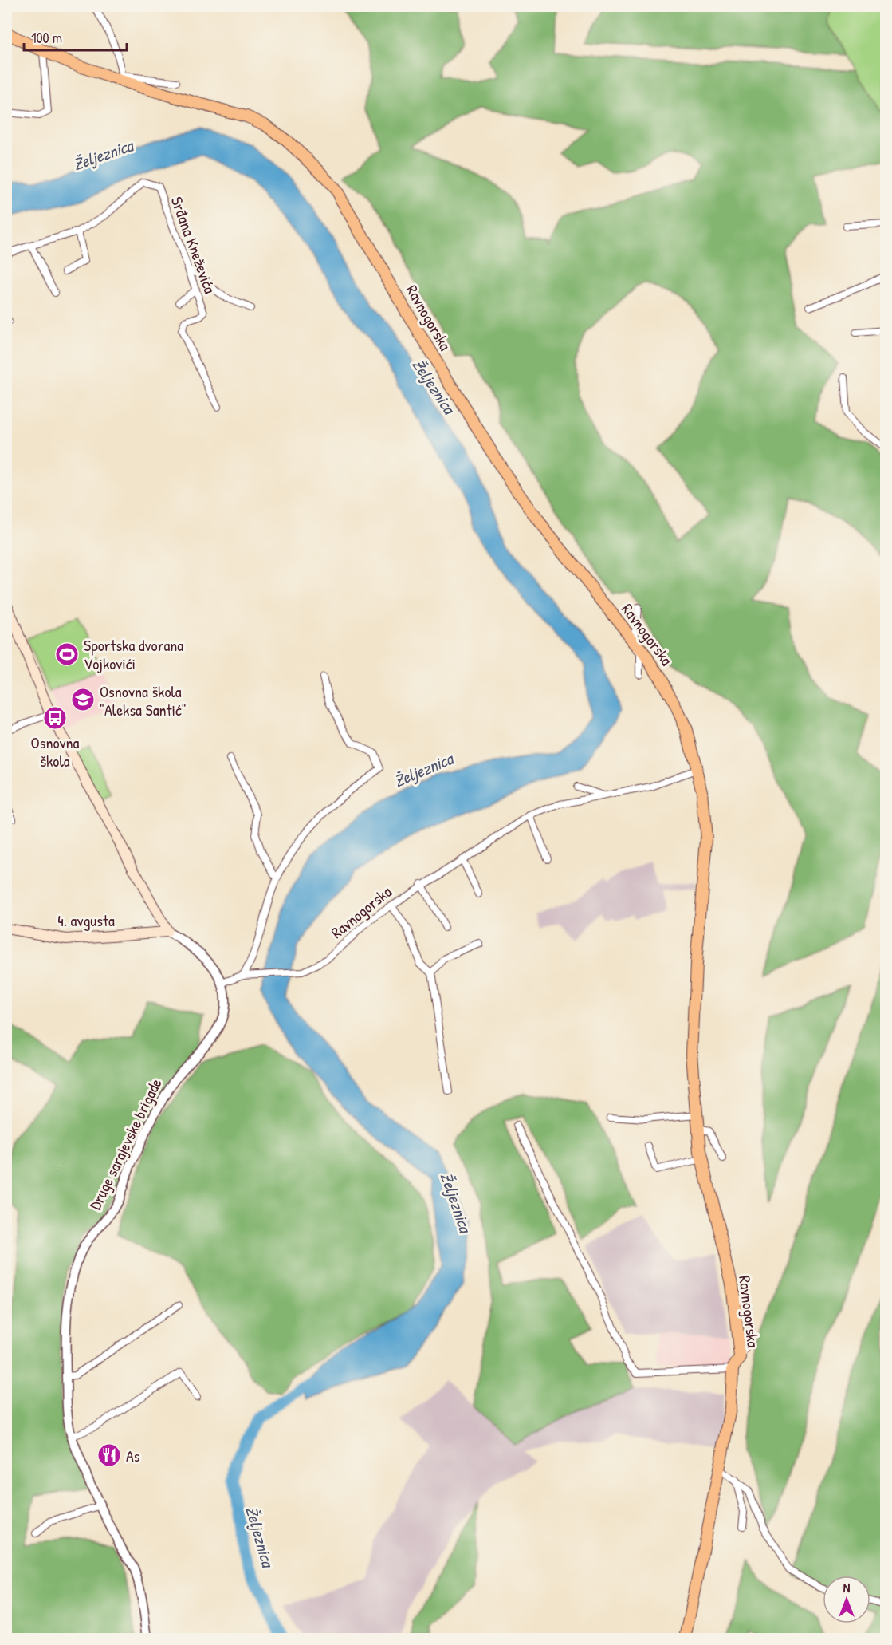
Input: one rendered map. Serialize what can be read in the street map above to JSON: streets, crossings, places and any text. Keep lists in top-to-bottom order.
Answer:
{
  "streets": {
    "main road": ["Ravnogorska", "4. avgusta"],
    "street": ["Srđana Kneževića", "Druge sarajevske brigade"]
  },
  "crossings": [
    ["Ravnogorska", "Druge sarajevske brigade"],
    ["4. avgusta", "Druge sarajevske brigade"]
  ],
  "water": ["Željeznica"],
  "places": {
    "sports": ["Sportska dvorana Vojkovići"],
    "school or university": ["Osnovna škola \"Aleksa Santić\""],
    "bus stop": ["Osnovna škola"],
    "restaurant": ["As"]
  },
  "scale_bar": "100 m",
  "north": "top"
}
